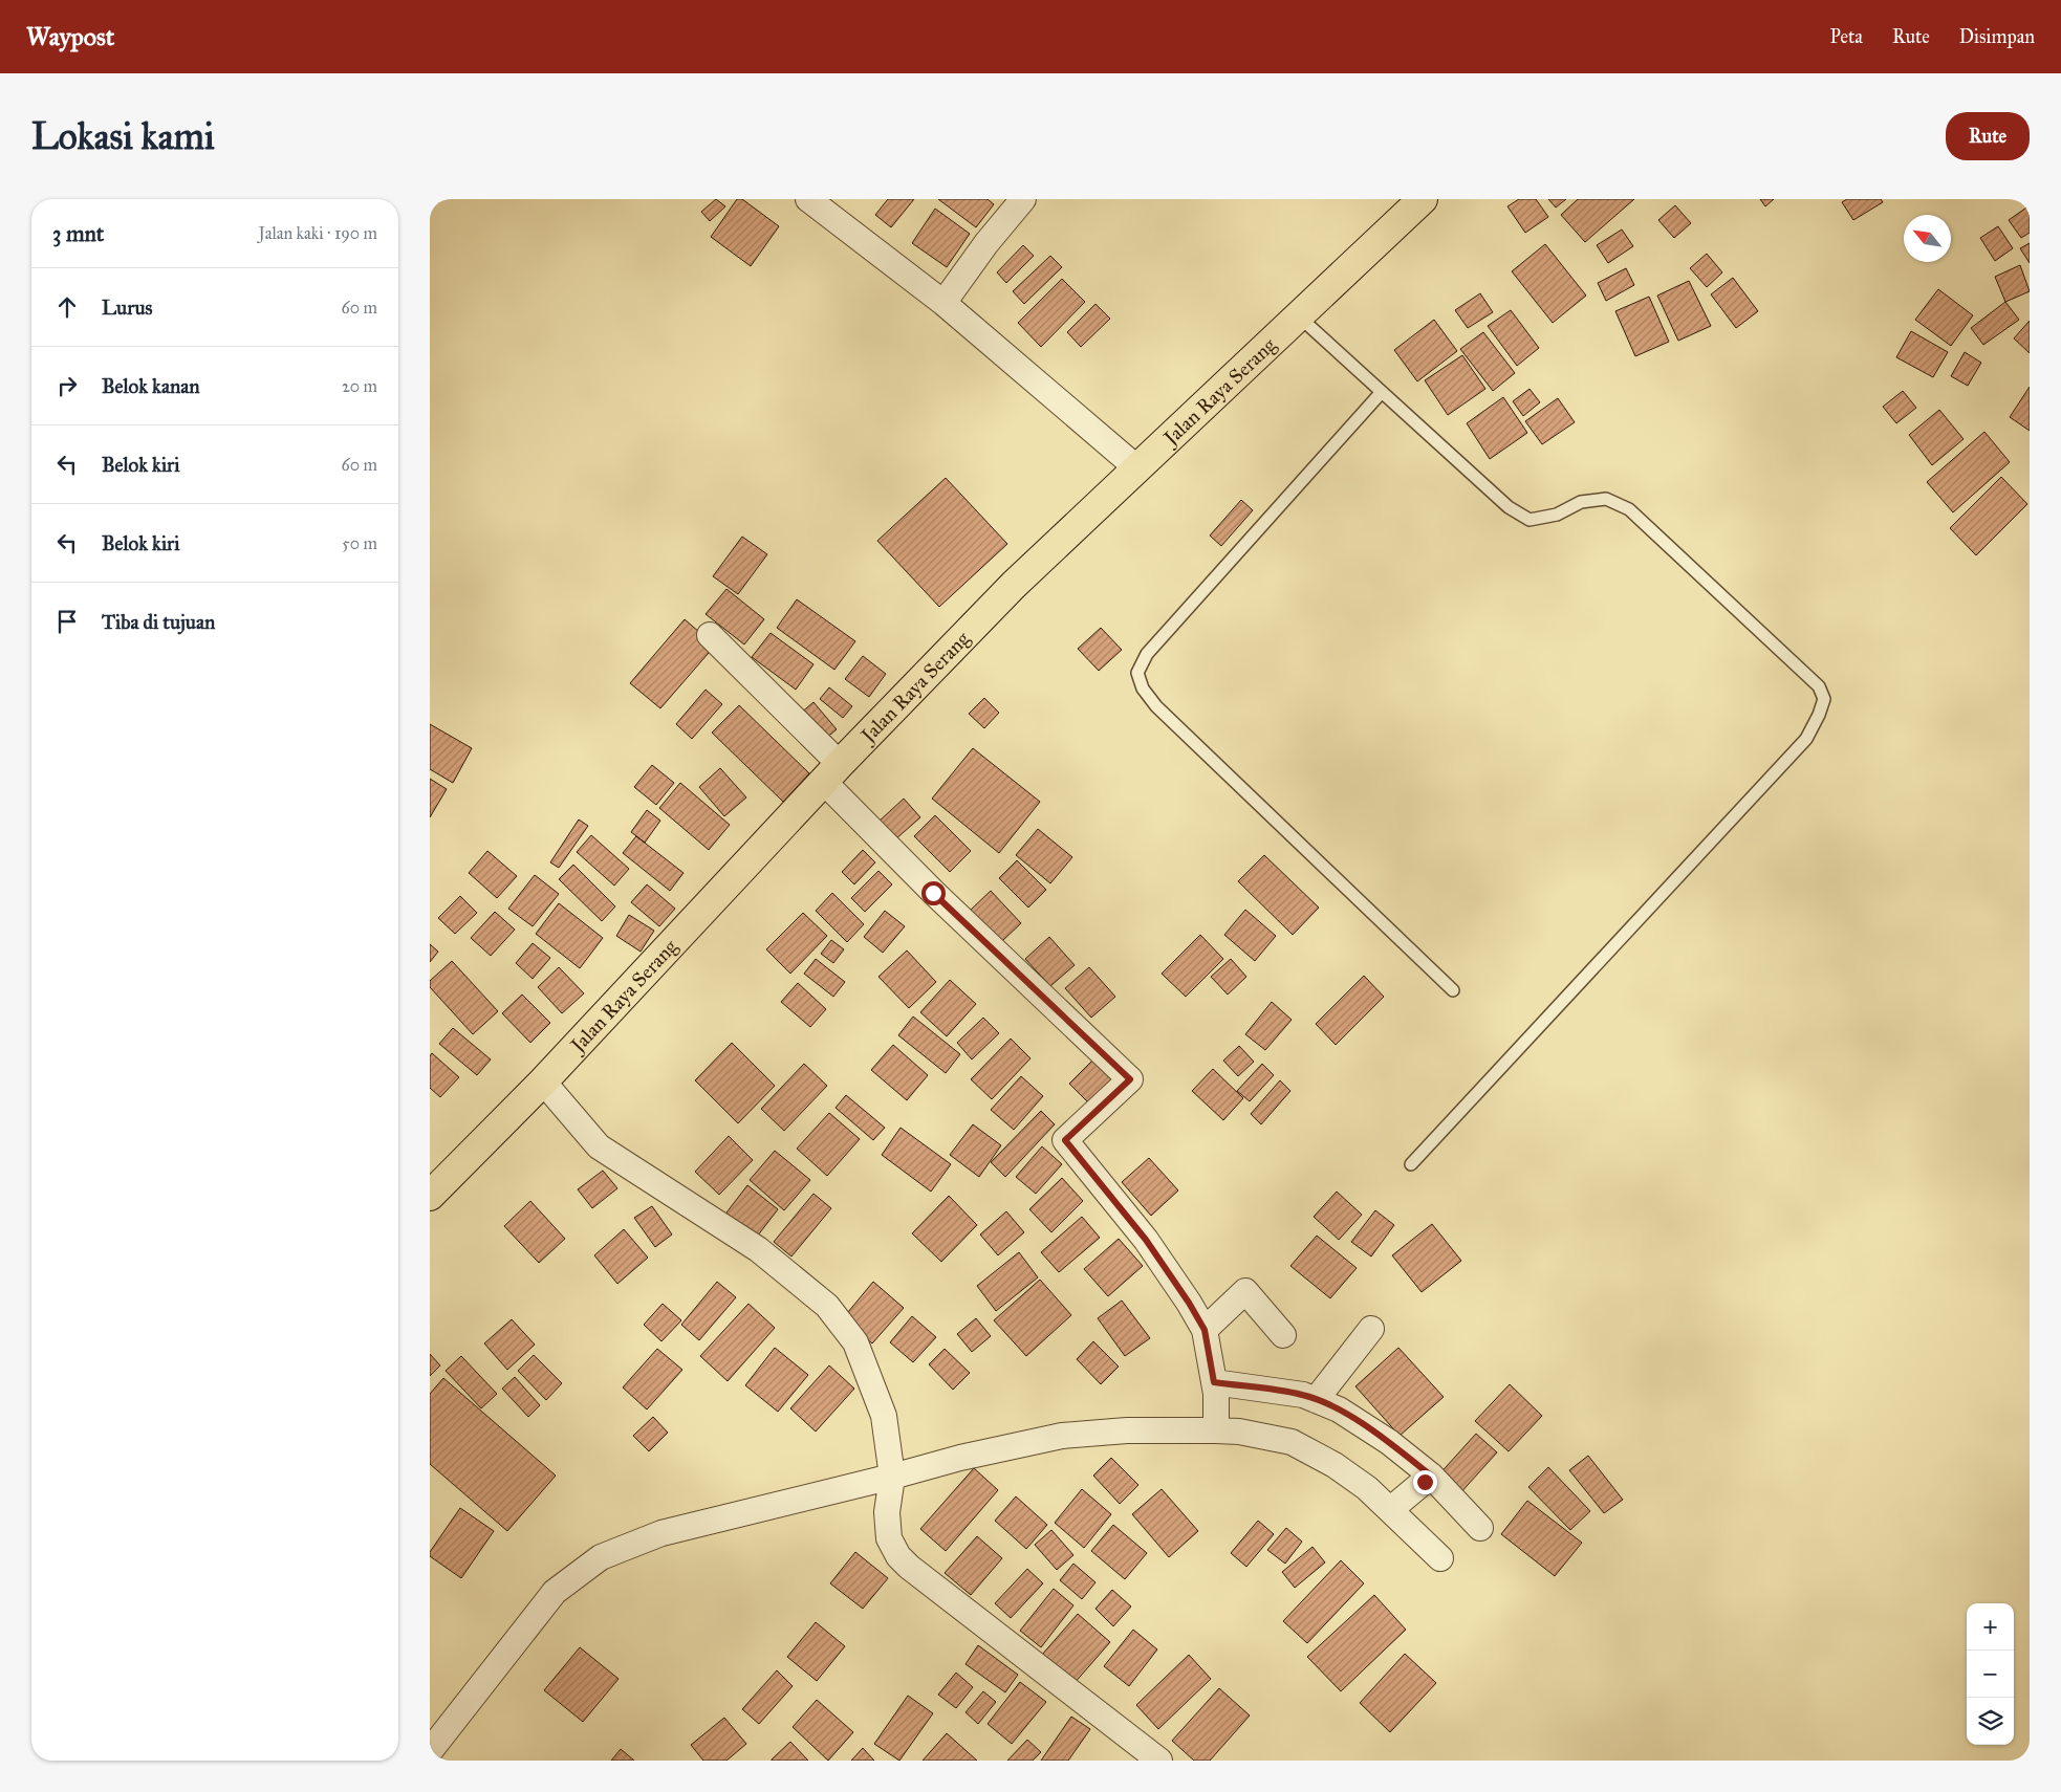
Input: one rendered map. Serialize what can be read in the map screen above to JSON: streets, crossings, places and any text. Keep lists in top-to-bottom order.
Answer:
{
  "streets": {
    "highway": ["Jalan Raya Serang"]
  },
  "north": "top left",
  "page": {
    "header": "Waypost",
    "nav": ["Peta", "Rute", "Disimpan"],
    "buttons": "Rute",
    "title": "Lokasi kami",
    "heading": ["3 mnt", "Jalan kaki · 190 m"],
    "list": [
      ["Lurus", "60 m"],
      ["Belok kanan", "20 m"],
      ["Belok kiri", "60 m"],
      ["Belok kiri", "50 m"],
      "Tiba di tujuan"
    ],
    "map_buttons": ["+", "−"]
  }
}
